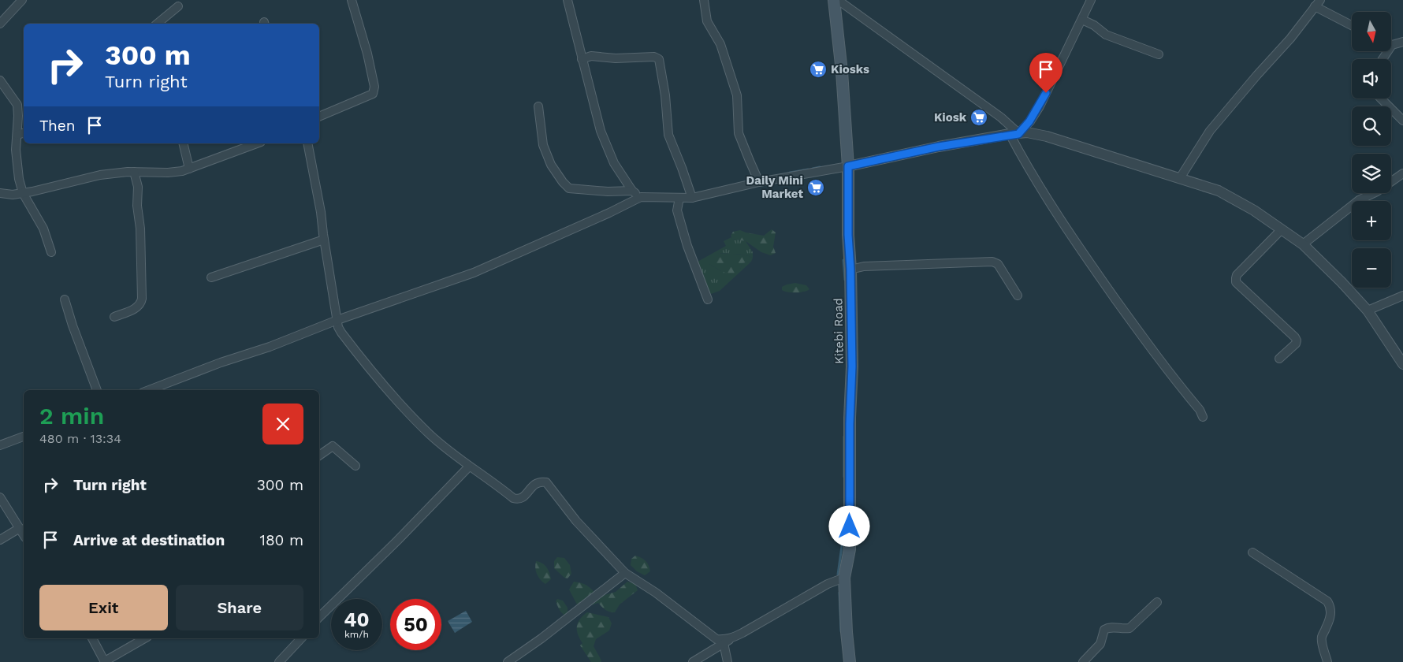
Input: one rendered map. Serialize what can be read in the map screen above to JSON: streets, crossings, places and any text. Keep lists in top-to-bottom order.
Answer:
{
  "streets": {
    "main road": ["Kitebi Road"]
  },
  "places": {
    "supermarket": ["Kiosks", "Kiosk", "Daily Mini Market"]
  },
  "north": "bottom",
  "page": {
    "map_buttons": ["+", "−"],
    "turn": ["300 m", "Turn right"],
    "then": "Then",
    "heading": ["2 min", "480 m · 13:34"],
    "list": [
      {
        "name": "Turn right",
        "value": "300 m"
      },
      {
        "name": "Arrive at destination",
        "value": "180 m"
      }
    ],
    "buttons": ["Exit", "Share"],
    "speed": "40 km/h",
    "limit": "50"
  }
}
